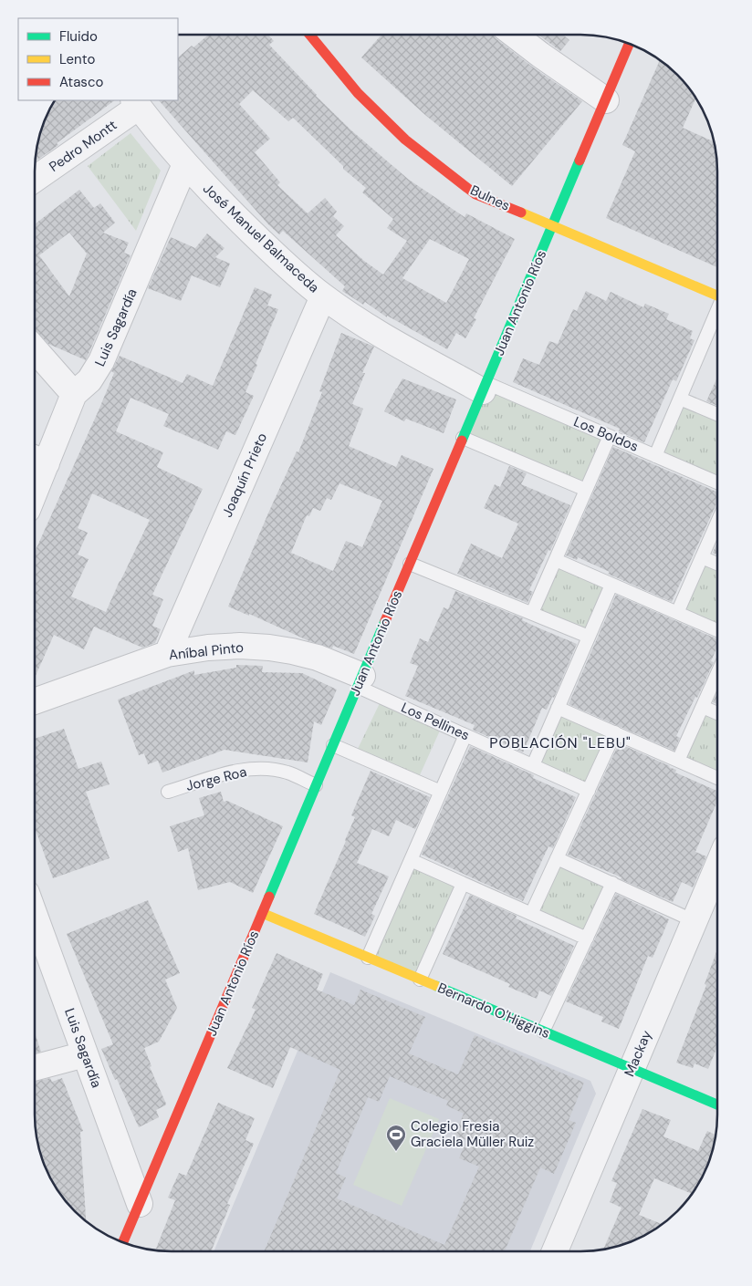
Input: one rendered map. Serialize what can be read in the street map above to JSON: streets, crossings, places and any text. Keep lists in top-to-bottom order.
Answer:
{
  "streets": {
    "main road": ["Bulnes", "Juan Antonio Ríos", "Bernardo O'Higgins"],
    "street": [
      "Pedro Montt",
      "José Manuel Balmaceda",
      "Luis Sagardía",
      "Joaquín Prieto",
      "Aníbal Pinto",
      "Mackay"
    ],
    "lane": ["Los Boldos", "Los Pellines", "Jorge Roa"]
  },
  "crossings": [
    ["Pedro Montt", "José Manuel Balmaceda"],
    ["Bulnes", "Juan Antonio Ríos"],
    ["José Manuel Balmaceda", "Juan Antonio Ríos"],
    ["José Manuel Balmaceda", "Luis Sagardía"],
    ["José Manuel Balmaceda", "Los Boldos"],
    ["José Manuel Balmaceda", "Joaquín Prieto"],
    ["Juan Antonio Ríos", "Luis Sagardía"],
    ["Juan Antonio Ríos", "Los Boldos"],
    ["Juan Antonio Ríos", "Aníbal Pinto"],
    ["Juan Antonio Ríos", "Los Pellines"],
    ["Juan Antonio Ríos", "Jorge Roa"],
    ["Juan Antonio Ríos", "Bernardo O'Higgins"],
    ["Joaquín Prieto", "Aníbal Pinto"],
    ["Aníbal Pinto", "Los Pellines"],
    ["Bernardo O'Higgins", "Mackay"]
  ],
  "districts": ["POBLACIÓN \"LEBU\""],
  "places": {
    "sports": ["Colegio Fresia Graciela Müller Ruiz"]
  },
  "legend": ["Fluido", "Lento", "Atasco"]
}
